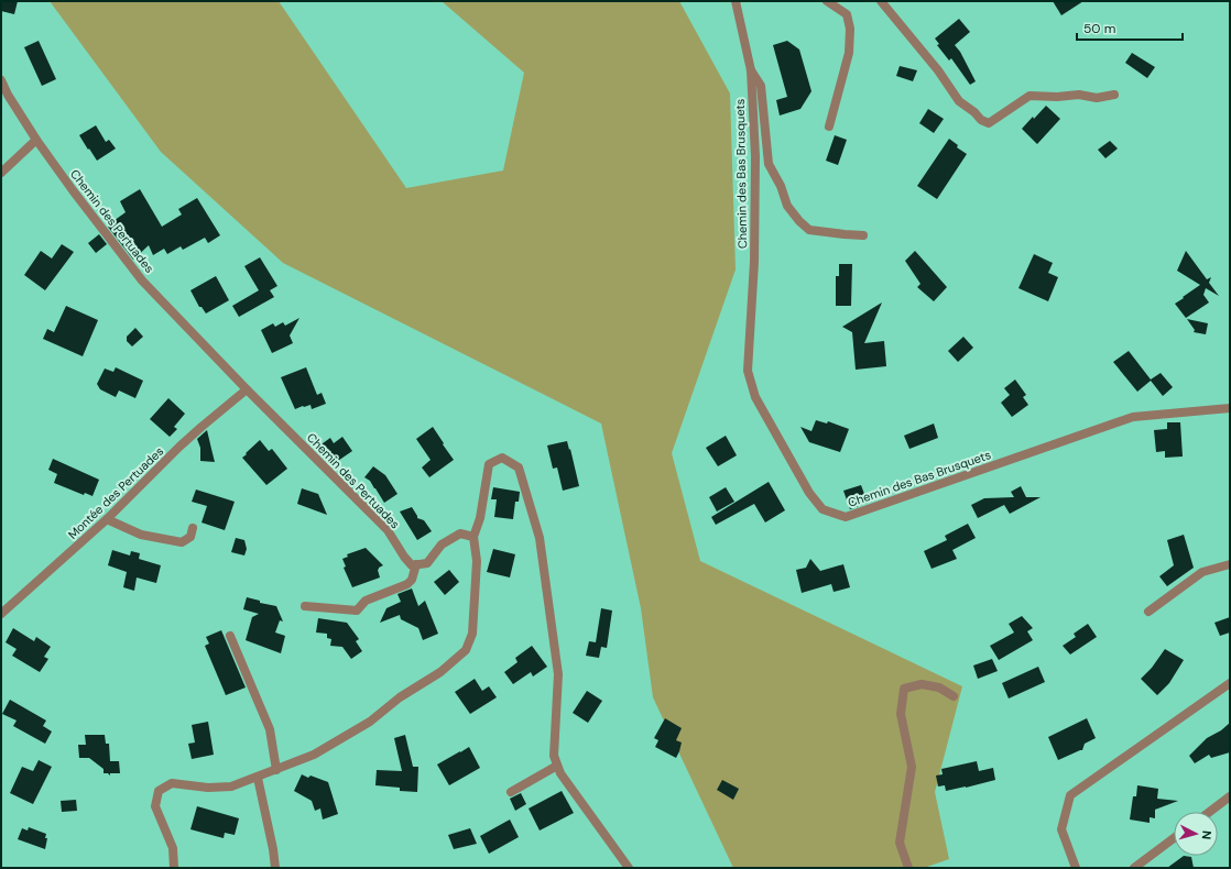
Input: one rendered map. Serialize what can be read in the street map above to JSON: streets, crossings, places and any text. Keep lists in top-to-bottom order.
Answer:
{
  "streets": {
    "street": ["Chemin des Bas Brusquets", "Chemin des Pertuades", "Montée des Pertuades"]
  },
  "crossings": [
    ["Chemin des Pertuades", "Montée des Pertuades"]
  ],
  "scale_bar": "50 m",
  "north": "right"
}
